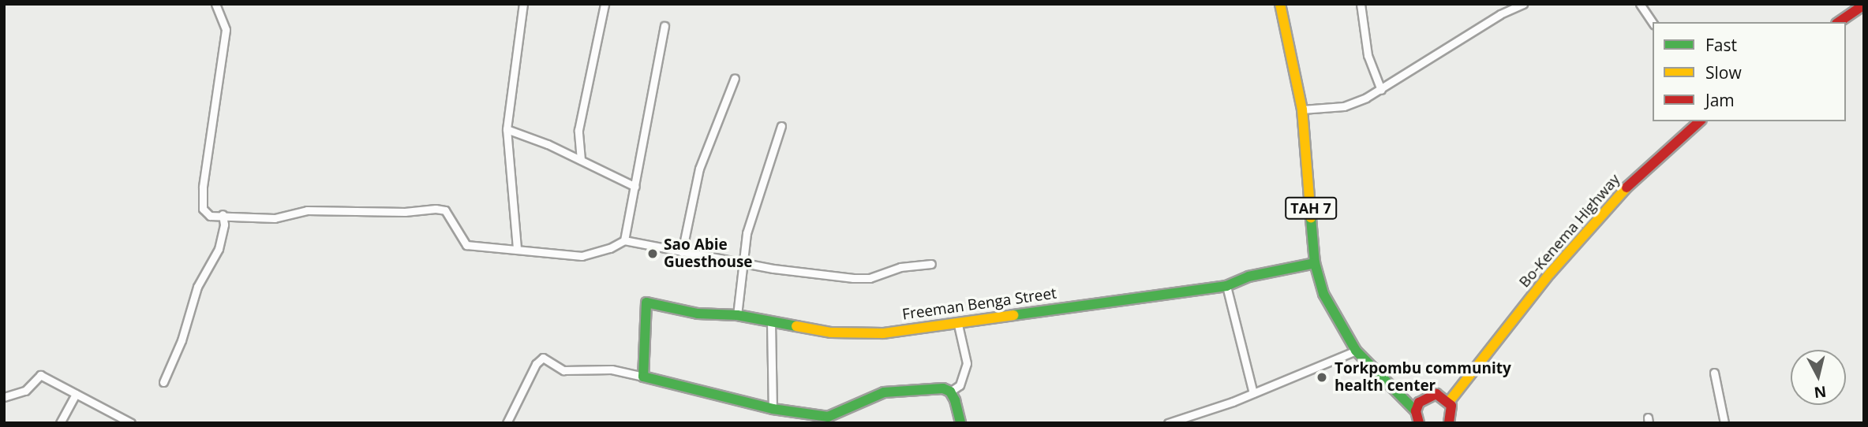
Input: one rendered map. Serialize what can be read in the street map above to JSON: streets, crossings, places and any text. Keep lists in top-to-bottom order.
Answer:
{
  "streets": {
    "main road": ["TAH 7", "Bo-Kenema Highway", "Freeman Benga Street"]
  },
  "crossings": [
    ["TAH 7", "Freeman Benga Street"]
  ],
  "places": ["Sao Abie Guesthouse", "Torkpombu community health center"],
  "legend": ["Fast", "Slow", "Jam"],
  "north": "bottom"
}
